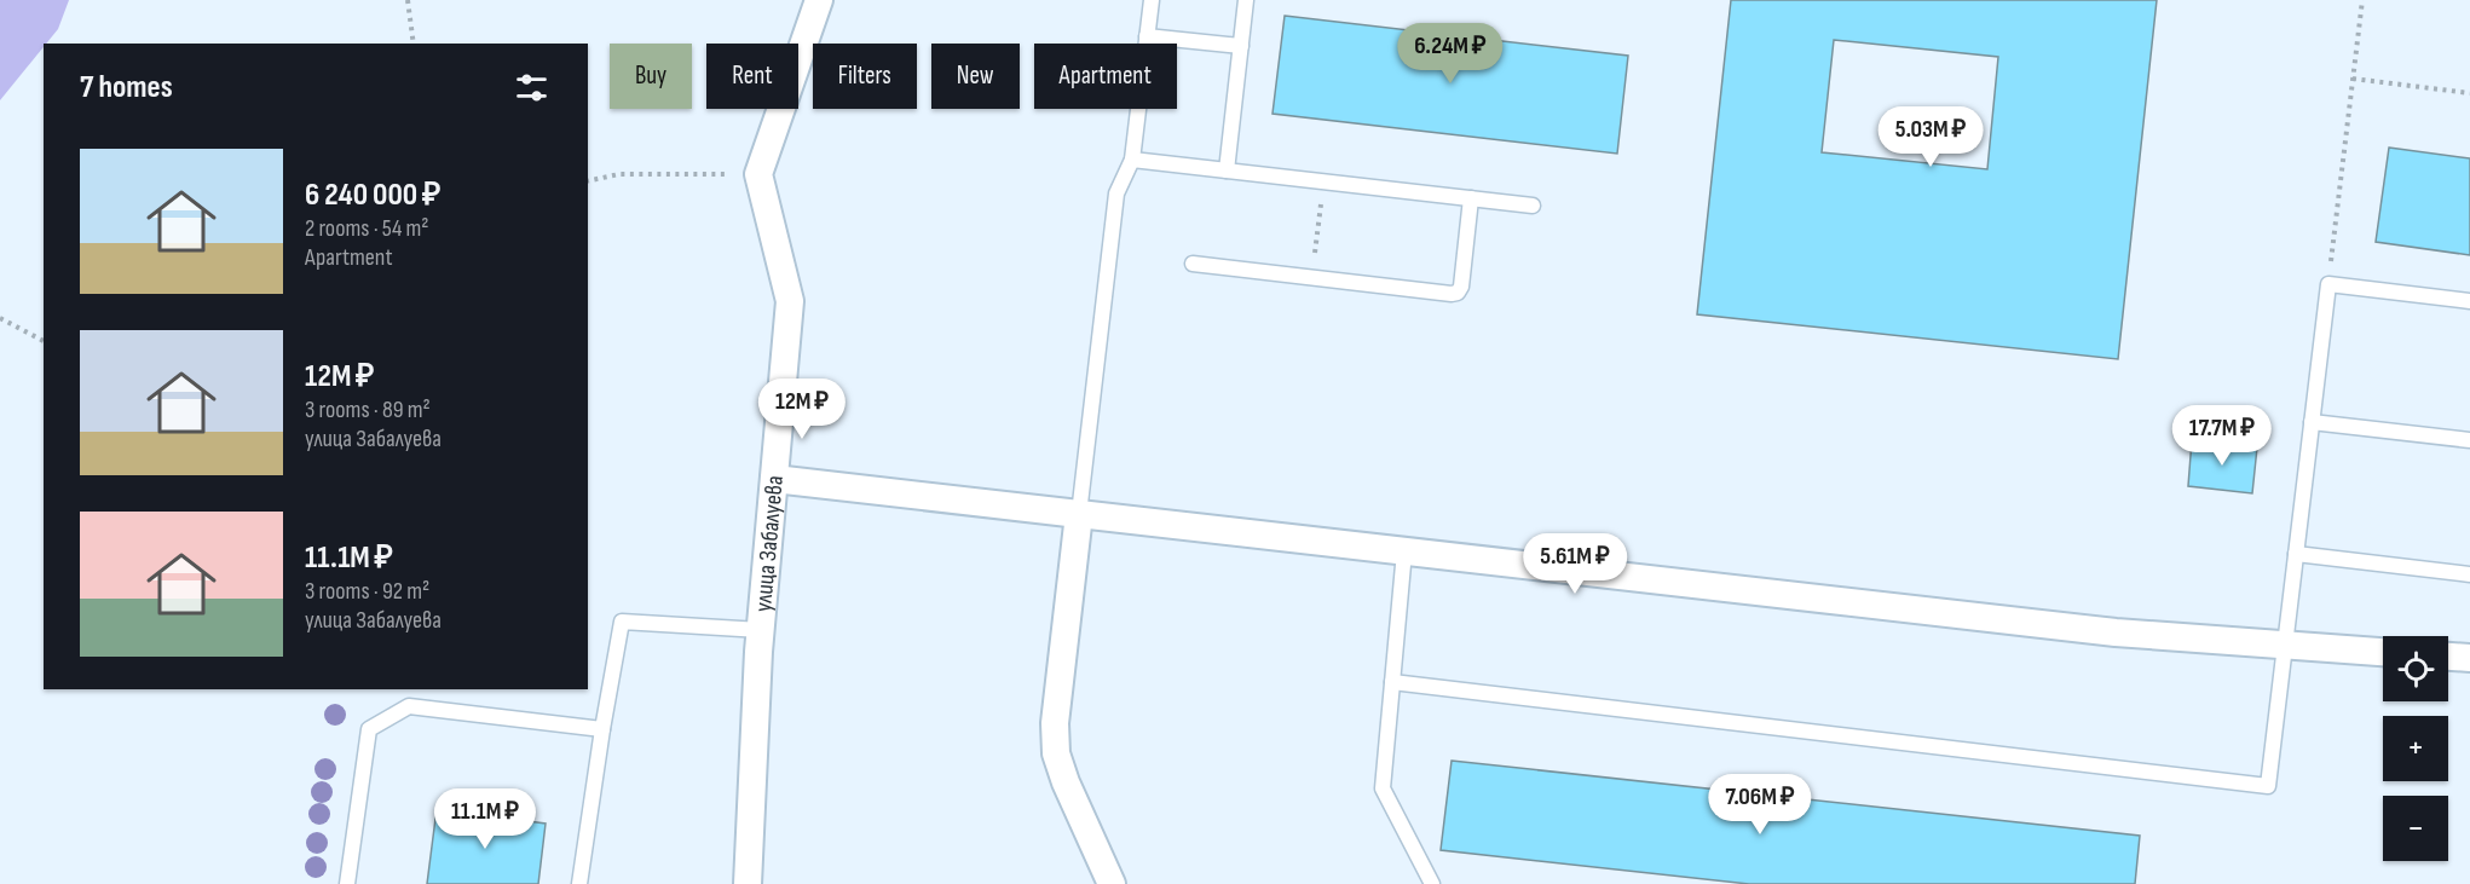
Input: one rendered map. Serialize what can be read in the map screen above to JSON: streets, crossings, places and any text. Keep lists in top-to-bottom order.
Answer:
{
  "streets": {
    "street": ["улица Забалуева"]
  },
  "page": {
    "price": [
      "6.24M ₽",
      "5.03M ₽",
      "12M ₽",
      "17.7M ₽",
      "5.61M ₽",
      "7.06M ₽",
      "11.1M ₽"
    ],
    "chip": [
      "Buy",
      "Rent",
      "Filters",
      "New",
      "Apartment"
    ],
    "heading": "7 homes",
    "list": [
      {
        "name": "6 240 000 ₽",
        "note": "2 rooms · 54 m² · Apartment"
      },
      {
        "name": "12M ₽",
        "note": "3 rooms · 89 m² · улица Забалуева"
      },
      {
        "name": "11.1M ₽",
        "note": "3 rooms · 92 m² · улица Забалуева"
      }
    ],
    "map_buttons": ["+", "−"]
  }
}
